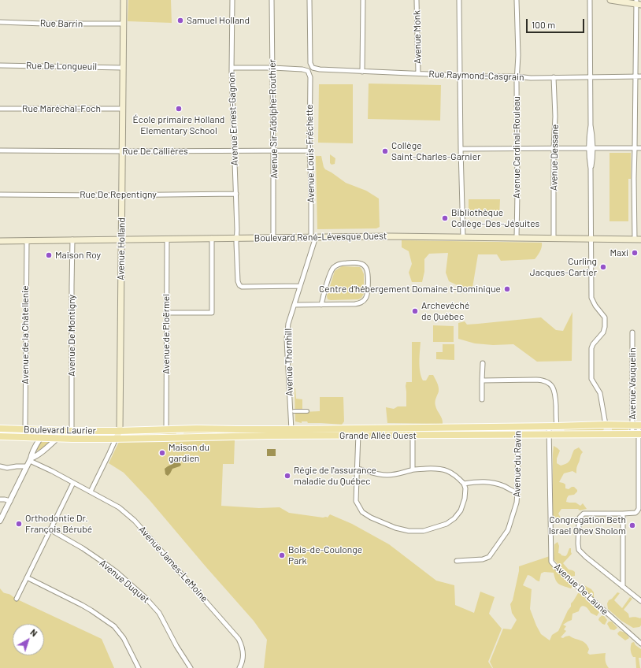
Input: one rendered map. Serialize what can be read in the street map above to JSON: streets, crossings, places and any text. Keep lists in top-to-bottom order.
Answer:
{
  "streets": {
    "main road": [
      "Boulevard René-Lévesque Ouest",
      "Avenue Holland",
      "Boulevard Laurier",
      "Grande Allée Ouest"
    ],
    "street": [
      "Rue Barrin",
      "Avenue Monk",
      "Rue De Longueuil",
      "Rue Raymond-Casgrain",
      "Rue Maréchal-Foch",
      "Avenue Ernest-Gagnon",
      "Avenue Sir-Adolphe-Routhier",
      "Avenue Cardinal-Rouleau",
      "Rue De Callières",
      "Avenue Louis-Fréchette",
      "Avenue Dessane",
      "Rue De Repentigny",
      "Avenue de Ploërmel",
      "Avenue de la Châtellenie",
      "Avenue De Montigny",
      "Avenue Thornhill",
      "Avenue Vauquelin",
      "Avenue du Ravin",
      "Avenue James-LeMoine",
      "Avenue Duquet",
      "Avenue De Laune"
    ]
  },
  "crossings": [
    ["Rue Barrin", "Avenue Holland"],
    ["Avenue Monk", "Rue Raymond-Casgrain"],
    ["Rue De Longueuil", "Avenue Holland"],
    ["Rue Raymond-Casgrain", "Avenue Cardinal-Rouleau"],
    ["Rue Raymond-Casgrain", "Avenue Dessane"],
    ["Rue Maréchal-Foch", "Avenue Holland"],
    ["Avenue Ernest-Gagnon", "Rue De Callières"],
    ["Avenue Ernest-Gagnon", "Rue De Repentigny"],
    ["Avenue Ernest-Gagnon", "Boulevard René-Lévesque Ouest"],
    ["Avenue Ernest-Gagnon", "Avenue Thornhill"],
    ["Avenue Sir-Adolphe-Routhier", "Rue De Callières"],
    ["Avenue Sir-Adolphe-Routhier", "Avenue Louis-Fréchette"],
    ["Avenue Sir-Adolphe-Routhier", "Boulevard René-Lévesque Ouest"],
    ["Avenue Cardinal-Rouleau", "Boulevard René-Lévesque Ouest"],
    ["Rue De Callières", "Avenue Louis-Fréchette"],
    ["Rue De Callières", "Avenue Holland"],
    ["Avenue Louis-Fréchette", "Boulevard René-Lévesque Ouest"],
    ["Avenue Louis-Fréchette", "Avenue Thornhill"],
    ["Avenue Dessane", "Boulevard René-Lévesque Ouest"],
    ["Rue De Repentigny", "Avenue Holland"],
    ["Boulevard René-Lévesque Ouest", "Avenue Holland"],
    ["Boulevard René-Lévesque Ouest", "Avenue de Ploërmel"],
    ["Boulevard René-Lévesque Ouest", "Avenue de la Châtellenie"],
    ["Boulevard René-Lévesque Ouest", "Avenue De Montigny"],
    ["Boulevard René-Lévesque Ouest", "Avenue Thornhill"],
    ["Avenue Holland", "Boulevard Laurier"],
    ["Avenue Holland", "Grande Allée Ouest"],
    ["Avenue Holland", "Avenue James-LeMoine"],
    ["Avenue de Ploërmel", "Grande Allée Ouest"],
    ["Avenue de la Châtellenie", "Boulevard Laurier"],
    ["Avenue De Montigny", "Boulevard Laurier"],
    ["Avenue Thornhill", "Grande Allée Ouest"],
    ["Avenue Vauquelin", "Grande Allée Ouest"],
    ["Boulevard Laurier", "Grande Allée Ouest"],
    ["Grande Allée Ouest", "Avenue du Ravin"],
    ["Grande Allée Ouest", "Avenue De Laune"]
  ],
  "places": [
    "Samuel Holland",
    "École primaire Holland Elementary School",
    "Collège Saint-Charles-Garnier",
    "Bibliothèque Collège-Des-Jésuites",
    "Maxi",
    "Maison Roy",
    "Curling Jacques-Cartier",
    "Centre d'hébergement Domaine t-Dominique",
    "Archevéché de Québec",
    "Maison du gardien",
    "Régie de l'assurance maladie du Québec",
    "Orthodontie Dr. François Bérubé",
    "Congregation Beth Israel Ohev Sholom",
    "Bois-de-Coulonge Park"
  ],
  "scale_bar": "100 m",
  "north": "top right"
}
